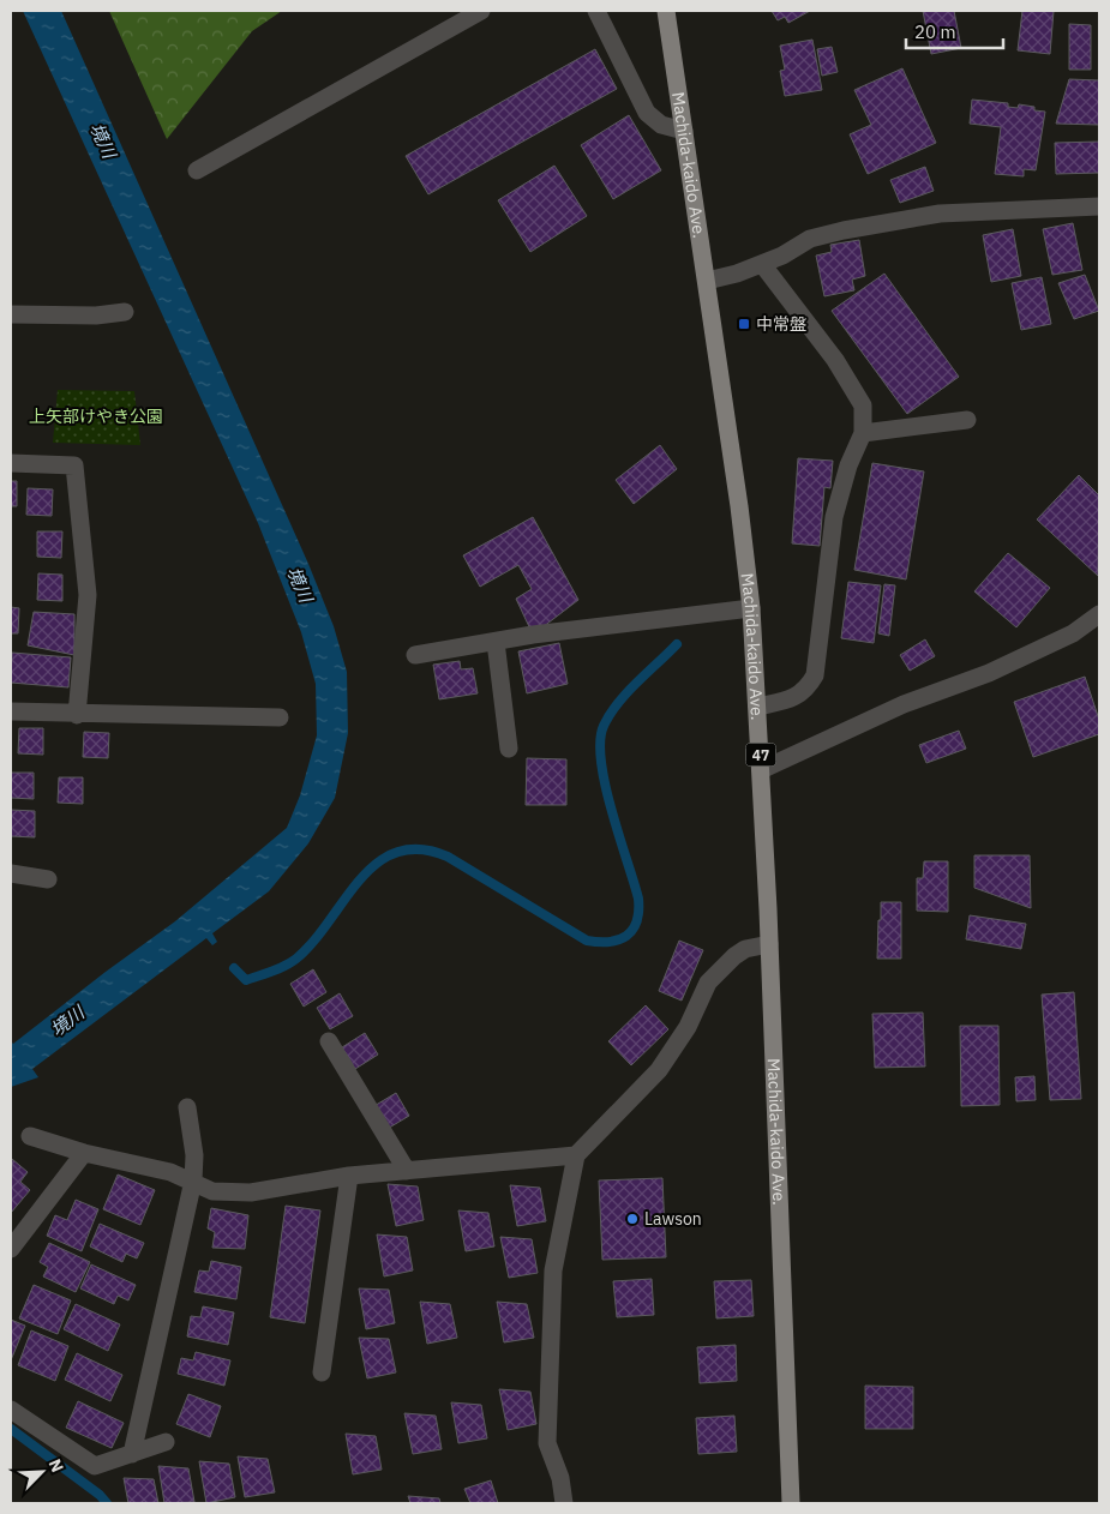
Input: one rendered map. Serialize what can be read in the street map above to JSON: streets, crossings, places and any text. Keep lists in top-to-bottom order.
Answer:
{
  "streets": {
    "main road": ["Machida-kaido Ave.", "47"]
  },
  "water": ["境川"],
  "parks": ["上矢部けやき公園"],
  "places": {
    "transit": ["中常盤"],
    "other": ["Lawson"]
  },
  "scale_bar": "20 m",
  "north": "top right"
}
